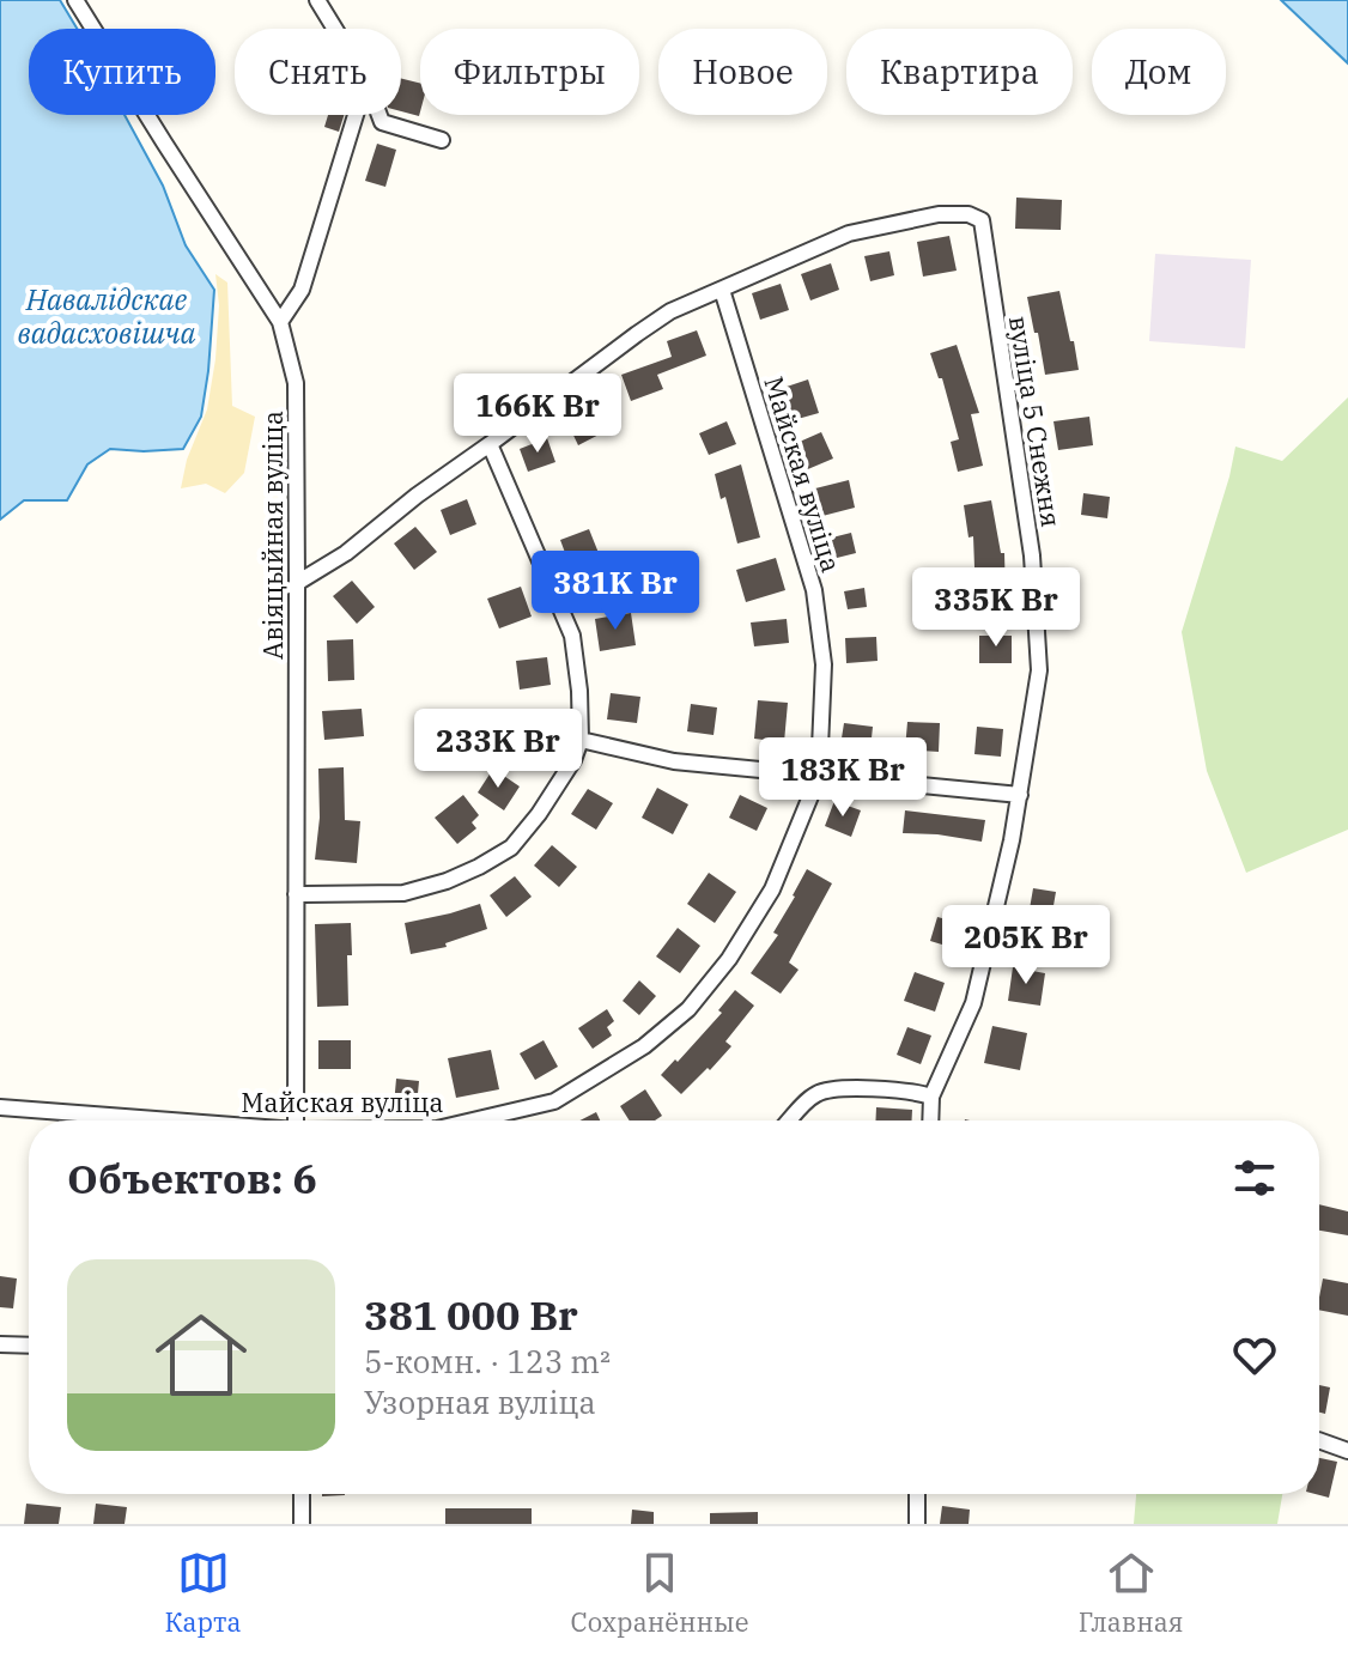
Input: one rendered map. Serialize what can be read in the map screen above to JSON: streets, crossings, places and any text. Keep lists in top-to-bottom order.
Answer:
{
  "streets": {
    "street": ["вуліца 5 Снежня", "Майская вуліца", "Авіяцыйная вуліца"]
  },
  "crossings": [
    ["вуліца 5 Снежня", "Майская вуліца"]
  ],
  "water": ["Навалідскае вадасховішча"],
  "page": {
    "chip": [
      "Купить",
      "Снять",
      "Фильтры",
      "Новое",
      "Квартира",
      "Дом"
    ],
    "price": [
      "166K Br",
      "381K Br",
      "335K Br",
      "233K Br",
      "183K Br",
      "205K Br"
    ],
    "heading": "Объектов: 6",
    "list": [
      {
        "name": "381 000 Br",
        "note": "5-комн. · 123 m² · Узорная вуліца"
      }
    ],
    "tabs": ["Карта", "Сохранённые", "Главная"]
  }
}
